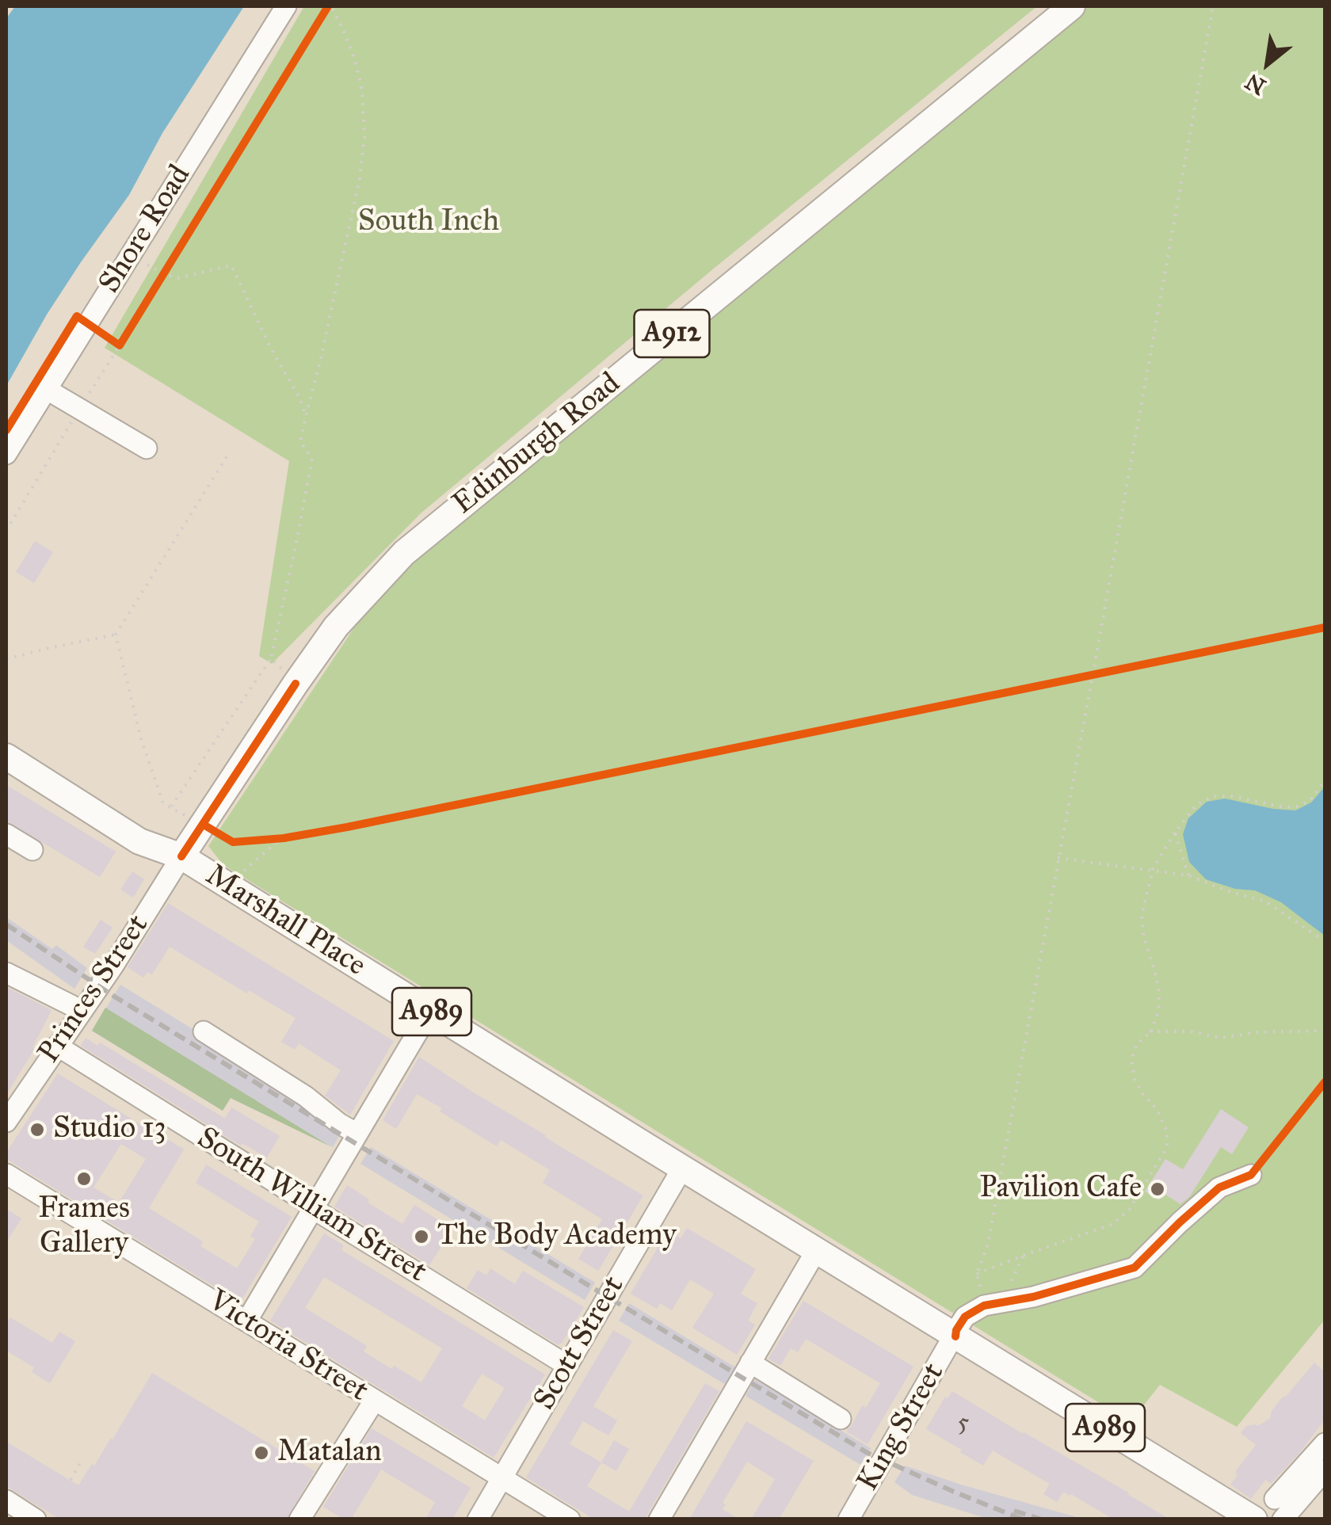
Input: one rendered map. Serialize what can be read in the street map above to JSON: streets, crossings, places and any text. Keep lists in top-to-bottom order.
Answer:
{
  "streets": {
    "main road": [
      "A912",
      "Edinburgh Road",
      "Marshall Place",
      "A989"
    ],
    "street": [
      "Shore Road",
      "Princes Street",
      "South William Street",
      "Scott Street",
      "Victoria Street",
      "King Street"
    ]
  },
  "crossings": [
    ["Edinburgh Road", "Marshall Place"],
    ["Edinburgh Road", "Princes Street"],
    ["Marshall Place", "Princes Street"],
    ["Marshall Place", "A989"],
    ["Marshall Place", "Scott Street"],
    ["Princes Street", "South William Street"],
    ["A989", "Scott Street"],
    ["A989", "King Street"],
    ["South William Street", "Scott Street"],
    ["Scott Street", "Victoria Street"]
  ],
  "parks": ["South Inch"],
  "places": [
    "Studio 13",
    "Frames Gallery",
    "Pavilion Cafe",
    "The Body Academy",
    "Matalan"
  ],
  "house_numbers": ["5"],
  "north": "bottom left"
}
